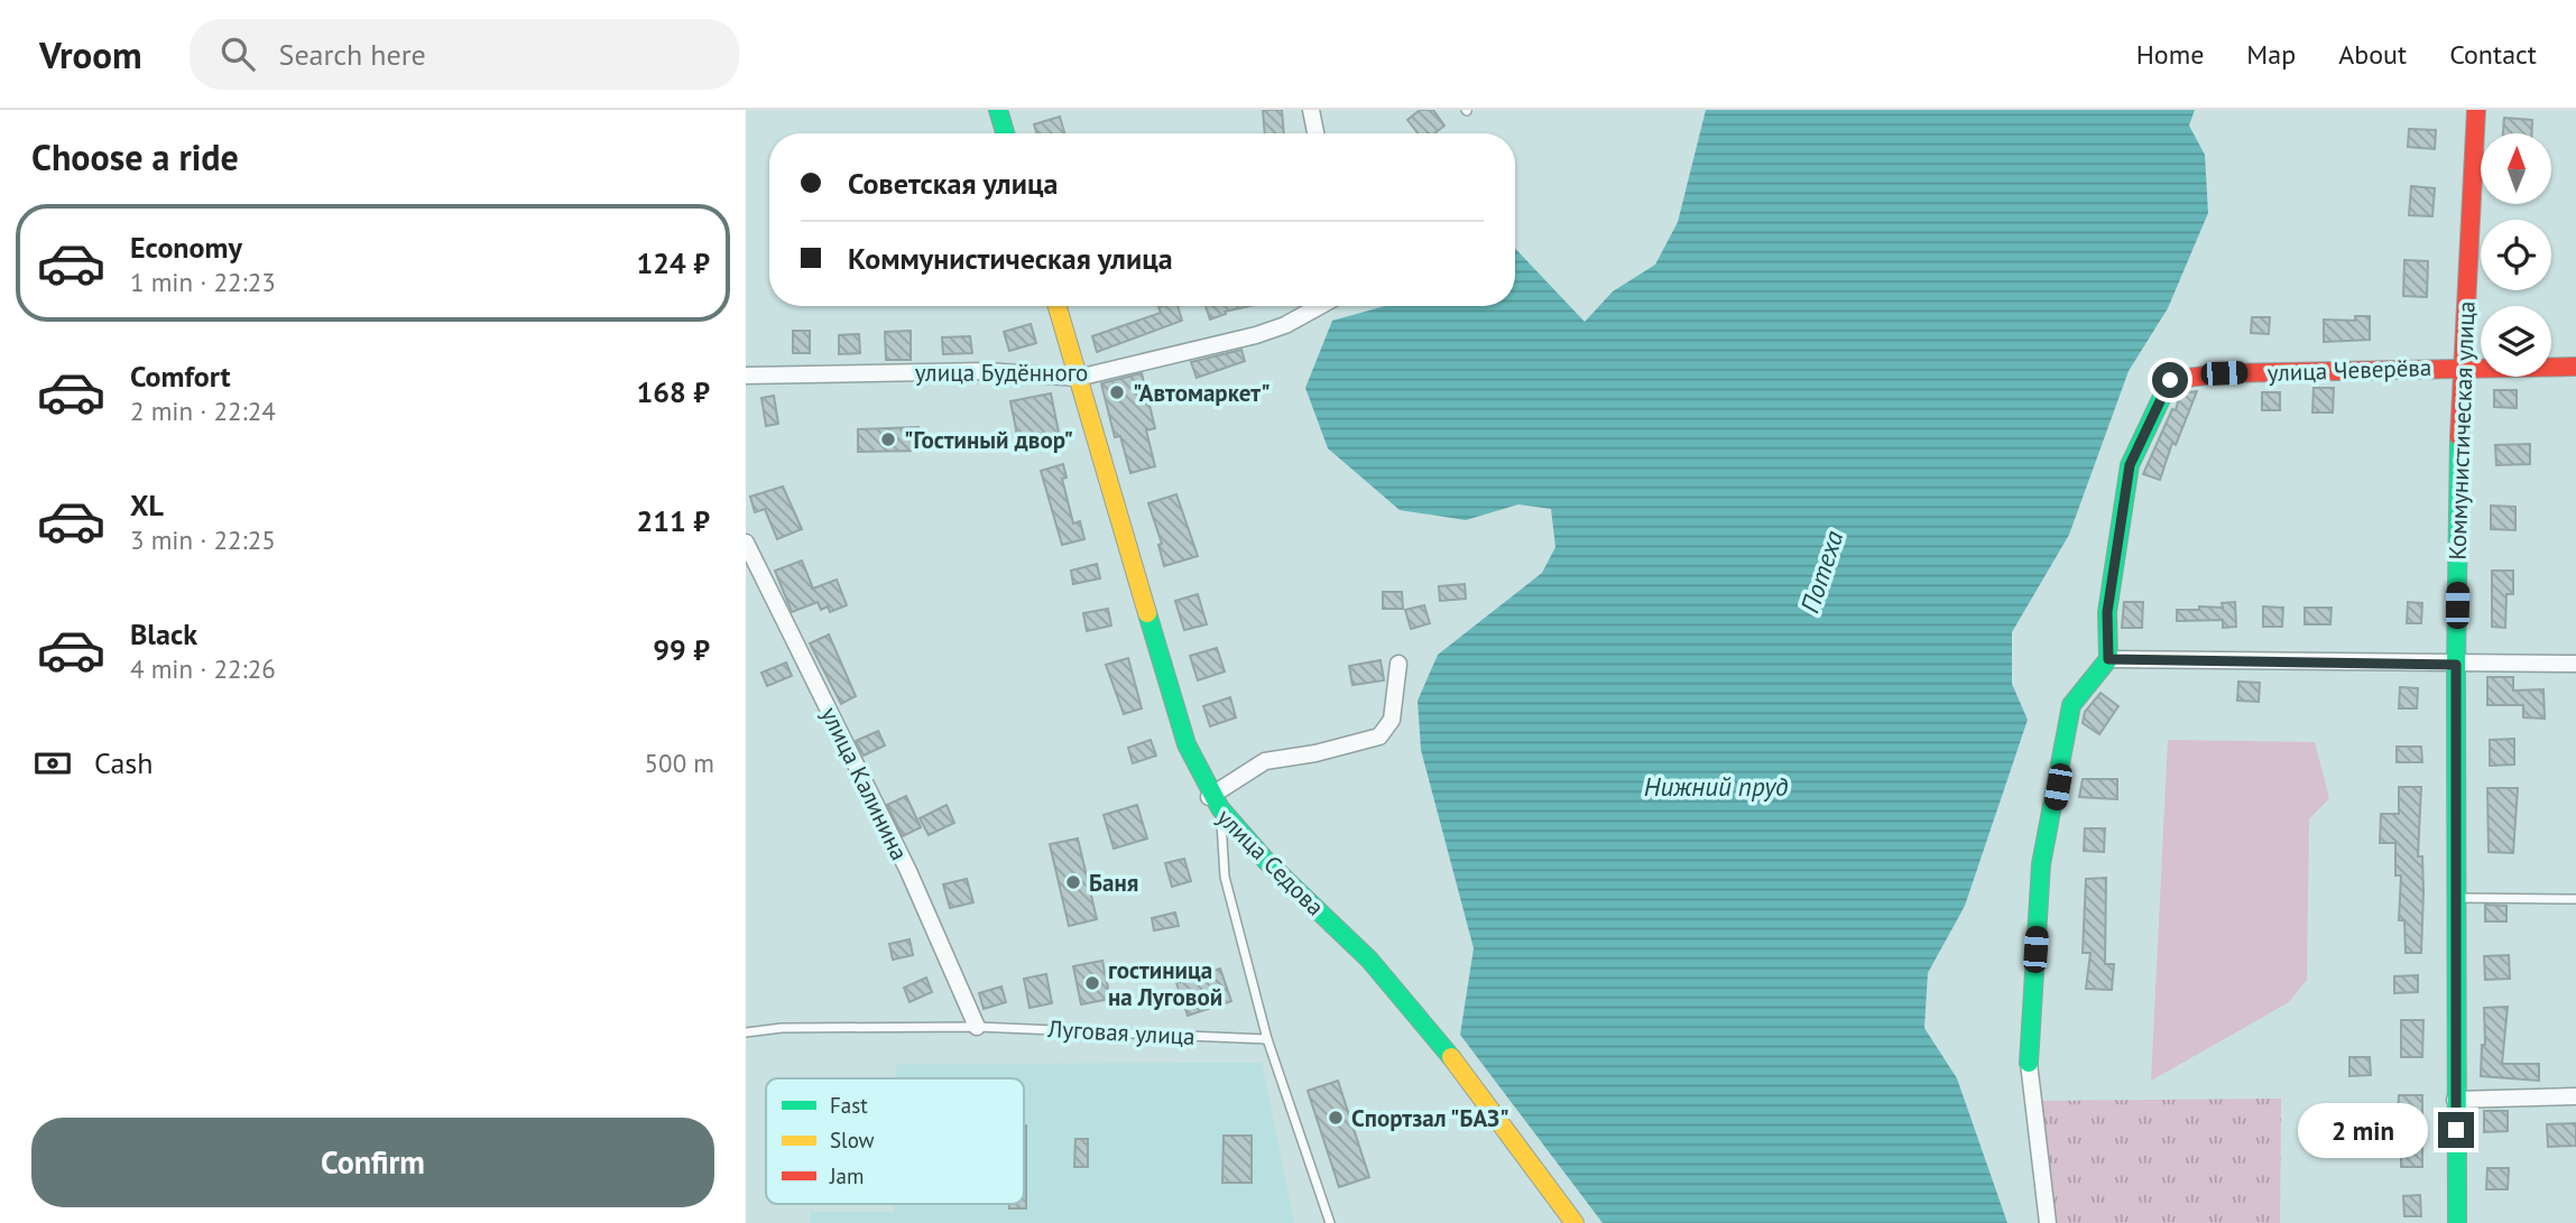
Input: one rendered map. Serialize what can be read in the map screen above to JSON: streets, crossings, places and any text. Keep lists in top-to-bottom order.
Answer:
{
  "streets": {
    "street": [
      "улица Чеверёва",
      "улица Будённого",
      "Коммунистическая улица",
      "улица Калинина",
      "улица Седова"
    ],
    "lane": ["Луговая улица"]
  },
  "crossings": [
    ["улица Чеверёва", "Коммунистическая улица"],
    ["улица Будённого", "улица Седова"],
    ["улица Калинина", "Луговая улица"]
  ],
  "water": ["Потеха", "Нижний пруд"],
  "places": [
    "\"Автомаркет\"",
    "\"Гостиный двор\"",
    "Баня",
    "гостиница на Луговой",
    "Спортзал \"БАЗ\""
  ],
  "legend": ["Fast", "Slow", "Jam"],
  "north": "top",
  "page": {
    "header": "Vroom",
    "search": "Search here",
    "nav": [
      "Home",
      "Map",
      "About",
      "Contact"
    ],
    "heading": "Choose a ride",
    "banner": ["Советская улица", "Коммунистическая улица"],
    "list": [
      {
        "name": "Economy",
        "note": "1 min · 22:23",
        "value": "124 ₽"
      },
      {
        "name": "Comfort",
        "note": "2 min · 22:24",
        "value": "168 ₽"
      },
      {
        "name": "XL",
        "note": "3 min · 22:25",
        "value": "211 ₽"
      },
      {
        "name": "Black",
        "note": "4 min · 22:26",
        "value": "99 ₽"
      }
    ],
    "pay": ["Cash", "500 m"],
    "buttons": "Confirm",
    "bubble": "2 min"
  }
}
